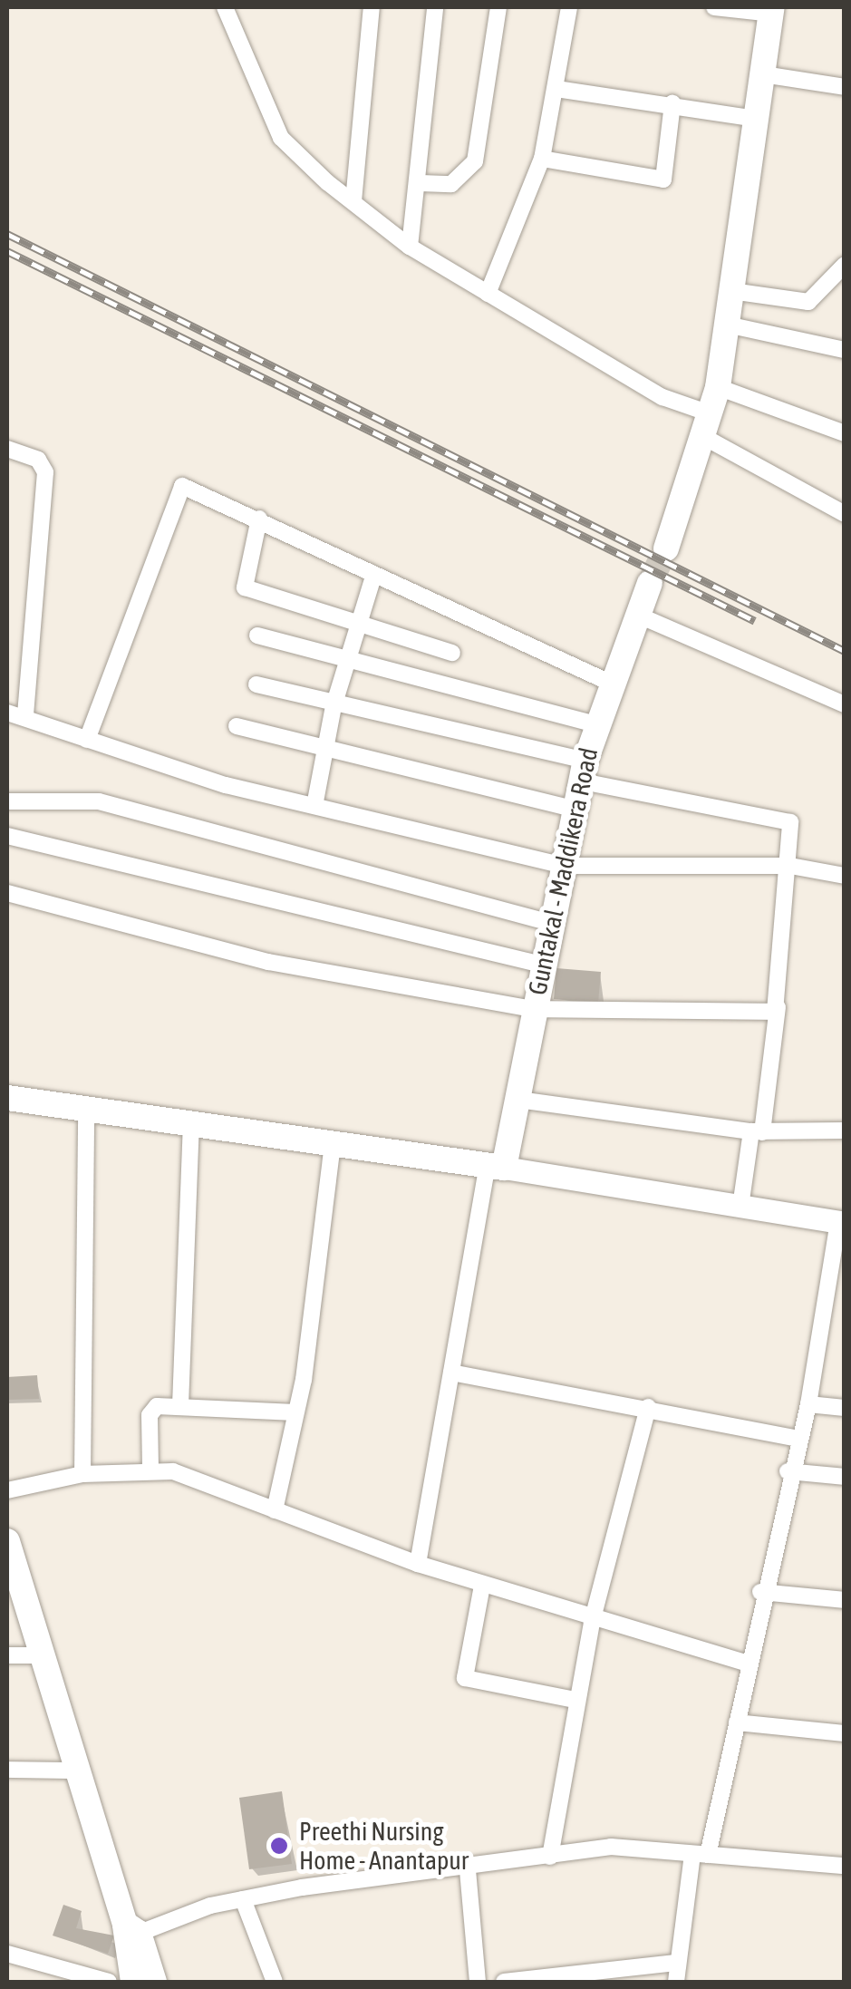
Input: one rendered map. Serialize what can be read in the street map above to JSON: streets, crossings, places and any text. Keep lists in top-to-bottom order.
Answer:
{
  "streets": {
    "main road": ["Guntakal - Maddikera Road"]
  },
  "places": ["Preethi Nursing Home - Anantapur"]
}
